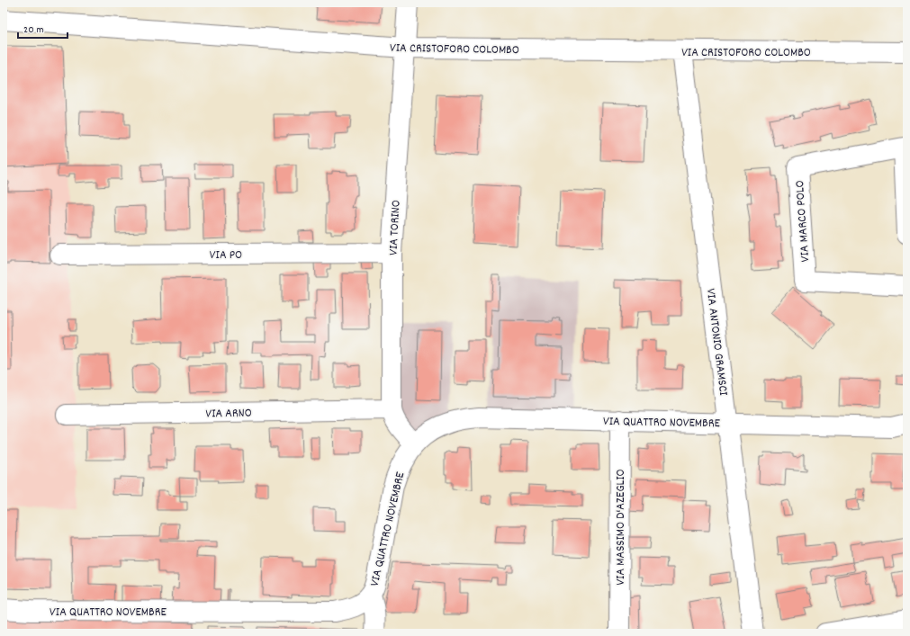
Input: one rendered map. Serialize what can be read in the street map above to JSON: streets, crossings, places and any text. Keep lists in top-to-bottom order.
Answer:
{
  "streets": {
    "street": [
      "VIA CRISTOFORO COLOMBO",
      "VIA MARCO POLO",
      "VIA TORINO",
      "VIA PO",
      "VIA ANTONIO GRAMSCI",
      "VIA ARNO",
      "VIA QUATTRO NOVEMBRE",
      "VIA MASSIMO D'AZEGLIO"
    ]
  },
  "crossings": [
    ["VIA CRISTOFORO COLOMBO", "VIA TORINO"],
    ["VIA CRISTOFORO COLOMBO", "VIA ANTONIO GRAMSCI"],
    ["VIA TORINO", "VIA PO"],
    ["VIA TORINO", "VIA ARNO"],
    ["VIA TORINO", "VIA QUATTRO NOVEMBRE"],
    ["VIA ANTONIO GRAMSCI", "VIA QUATTRO NOVEMBRE"],
    ["VIA QUATTRO NOVEMBRE", "VIA MASSIMO D'AZEGLIO"]
  ],
  "scale_bar": "20 m"
}
